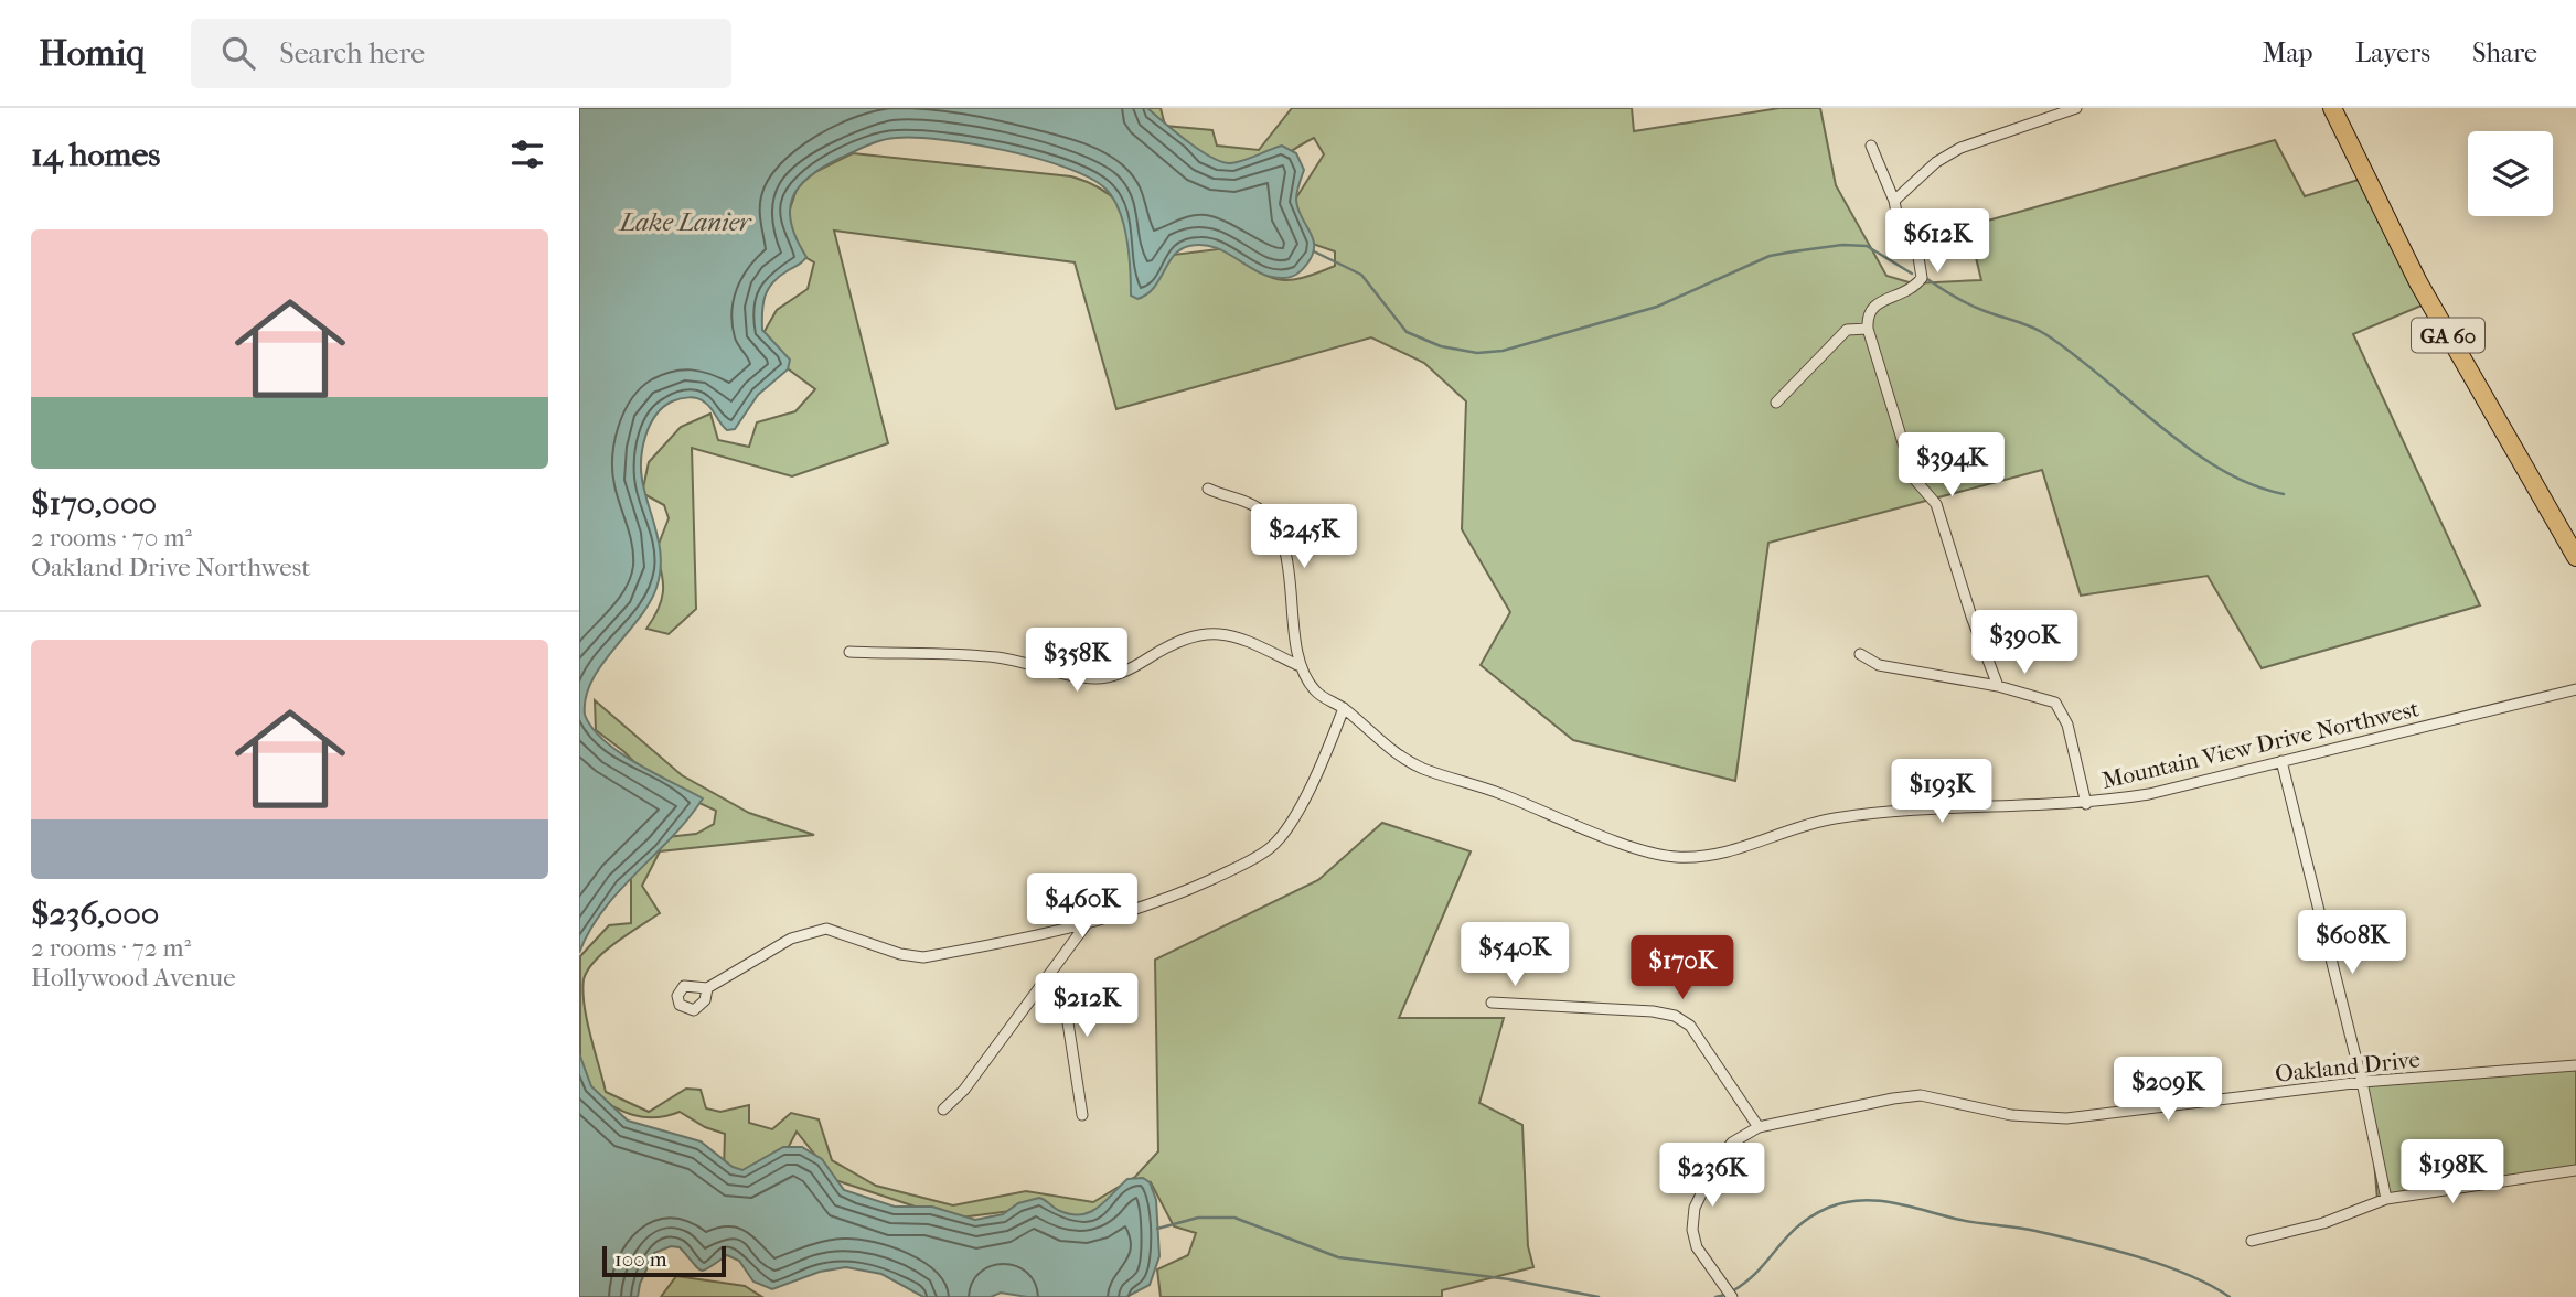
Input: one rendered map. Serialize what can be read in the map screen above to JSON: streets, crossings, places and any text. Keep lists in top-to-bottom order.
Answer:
{
  "streets": {
    "highway": ["GA 60"],
    "street": ["Mountain View Drive Northwest", "Oakland Drive"]
  },
  "water": ["Lake Lanier"],
  "scale_bar": "100 m",
  "page": {
    "header": "Homiq",
    "search": "Search here",
    "nav": ["Map", "Layers", "Share"],
    "heading": "14 homes",
    "list": [
      {
        "name": "$170,000",
        "note": "2 rooms · 70 m² · Oakland Drive Northwest"
      },
      {
        "name": "$236,000",
        "note": "2 rooms · 72 m² · Hollywood Avenue"
      }
    ],
    "price": [
      "$612K",
      "$394K",
      "$245K",
      "$390K",
      "$358K",
      "$193K",
      "$460K",
      "$608K",
      "$540K",
      "$170K",
      "$212K",
      "$209K",
      "$198K",
      "$236K"
    ],
    "scale": "100 m"
  }
}
